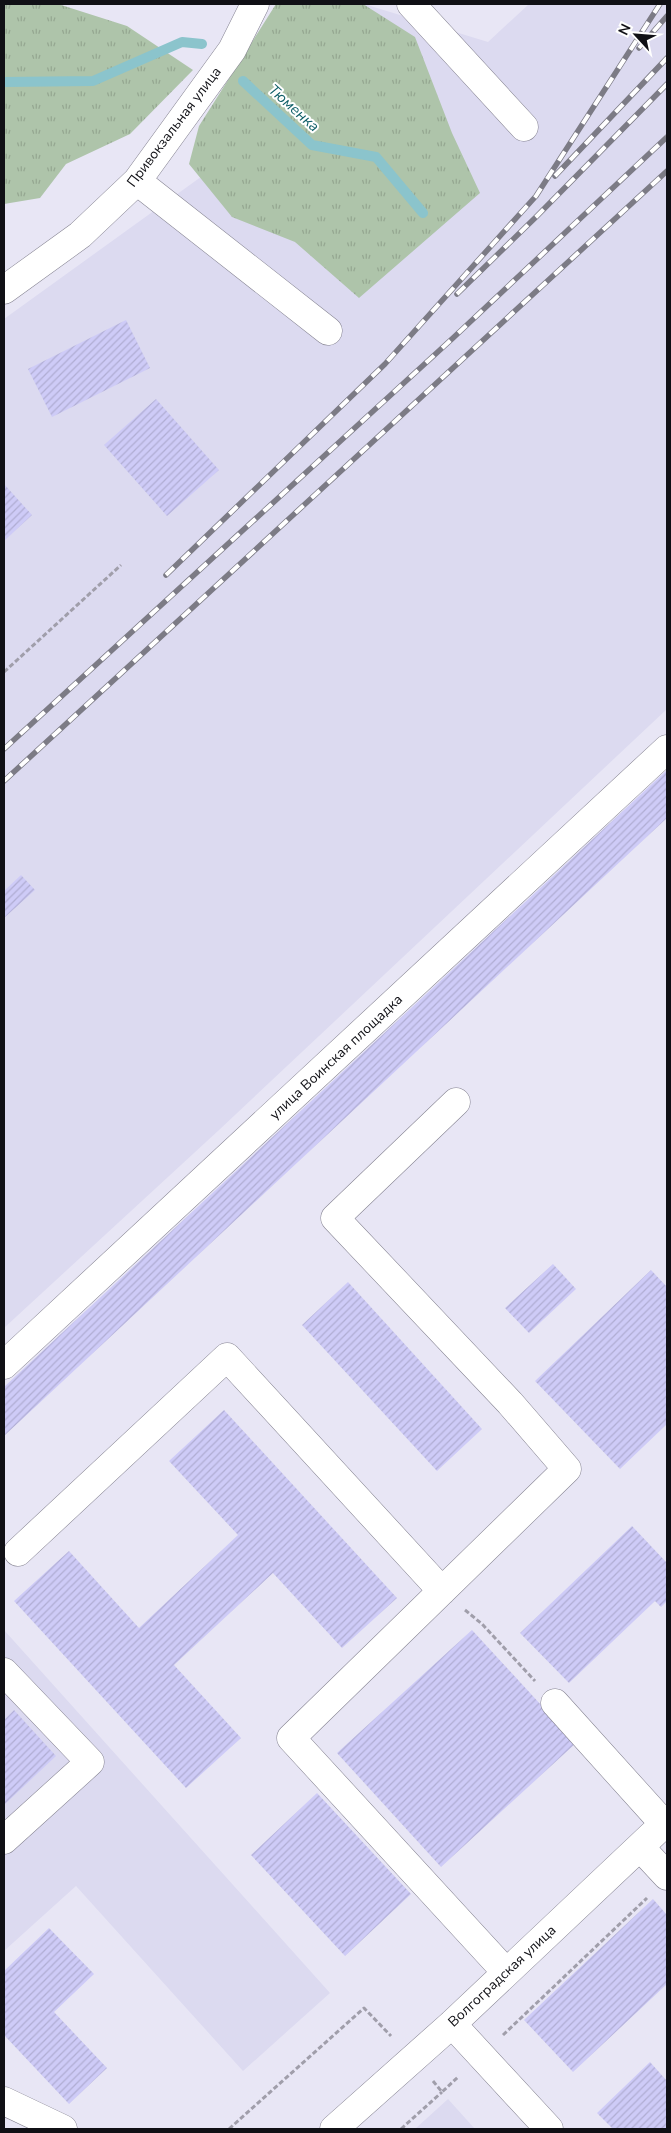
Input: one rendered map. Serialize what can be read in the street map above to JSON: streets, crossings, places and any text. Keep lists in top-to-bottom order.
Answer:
{
  "streets": {
    "street": ["Привокзальная улица", "улица Воинская площадка", "Волгоградская улица"]
  },
  "water": ["Тюменка"],
  "north": "top left"
}
